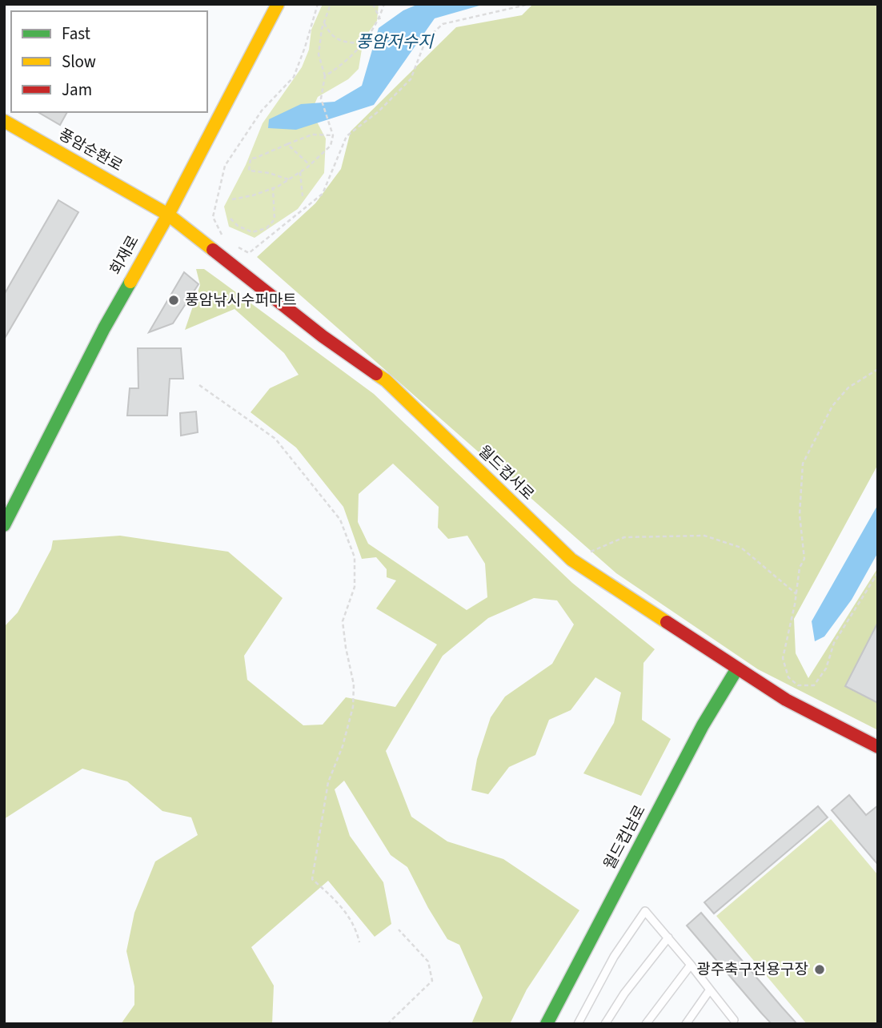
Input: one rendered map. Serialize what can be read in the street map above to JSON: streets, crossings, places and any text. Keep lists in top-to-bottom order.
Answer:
{
  "streets": {
    "street": [
      "풍암순환로",
      "회재로",
      "월드컵서로",
      "월드컵남로"
    ]
  },
  "crossings": [
    ["풍암순환로", "월드컵서로"],
    ["회재로", "월드컵서로"],
    ["월드컵서로", "월드컵남로"]
  ],
  "water": ["풍암저수지"],
  "places": ["풍암낚시수퍼마트", "광주축구전용구장"],
  "legend": ["Fast", "Slow", "Jam"]
}
